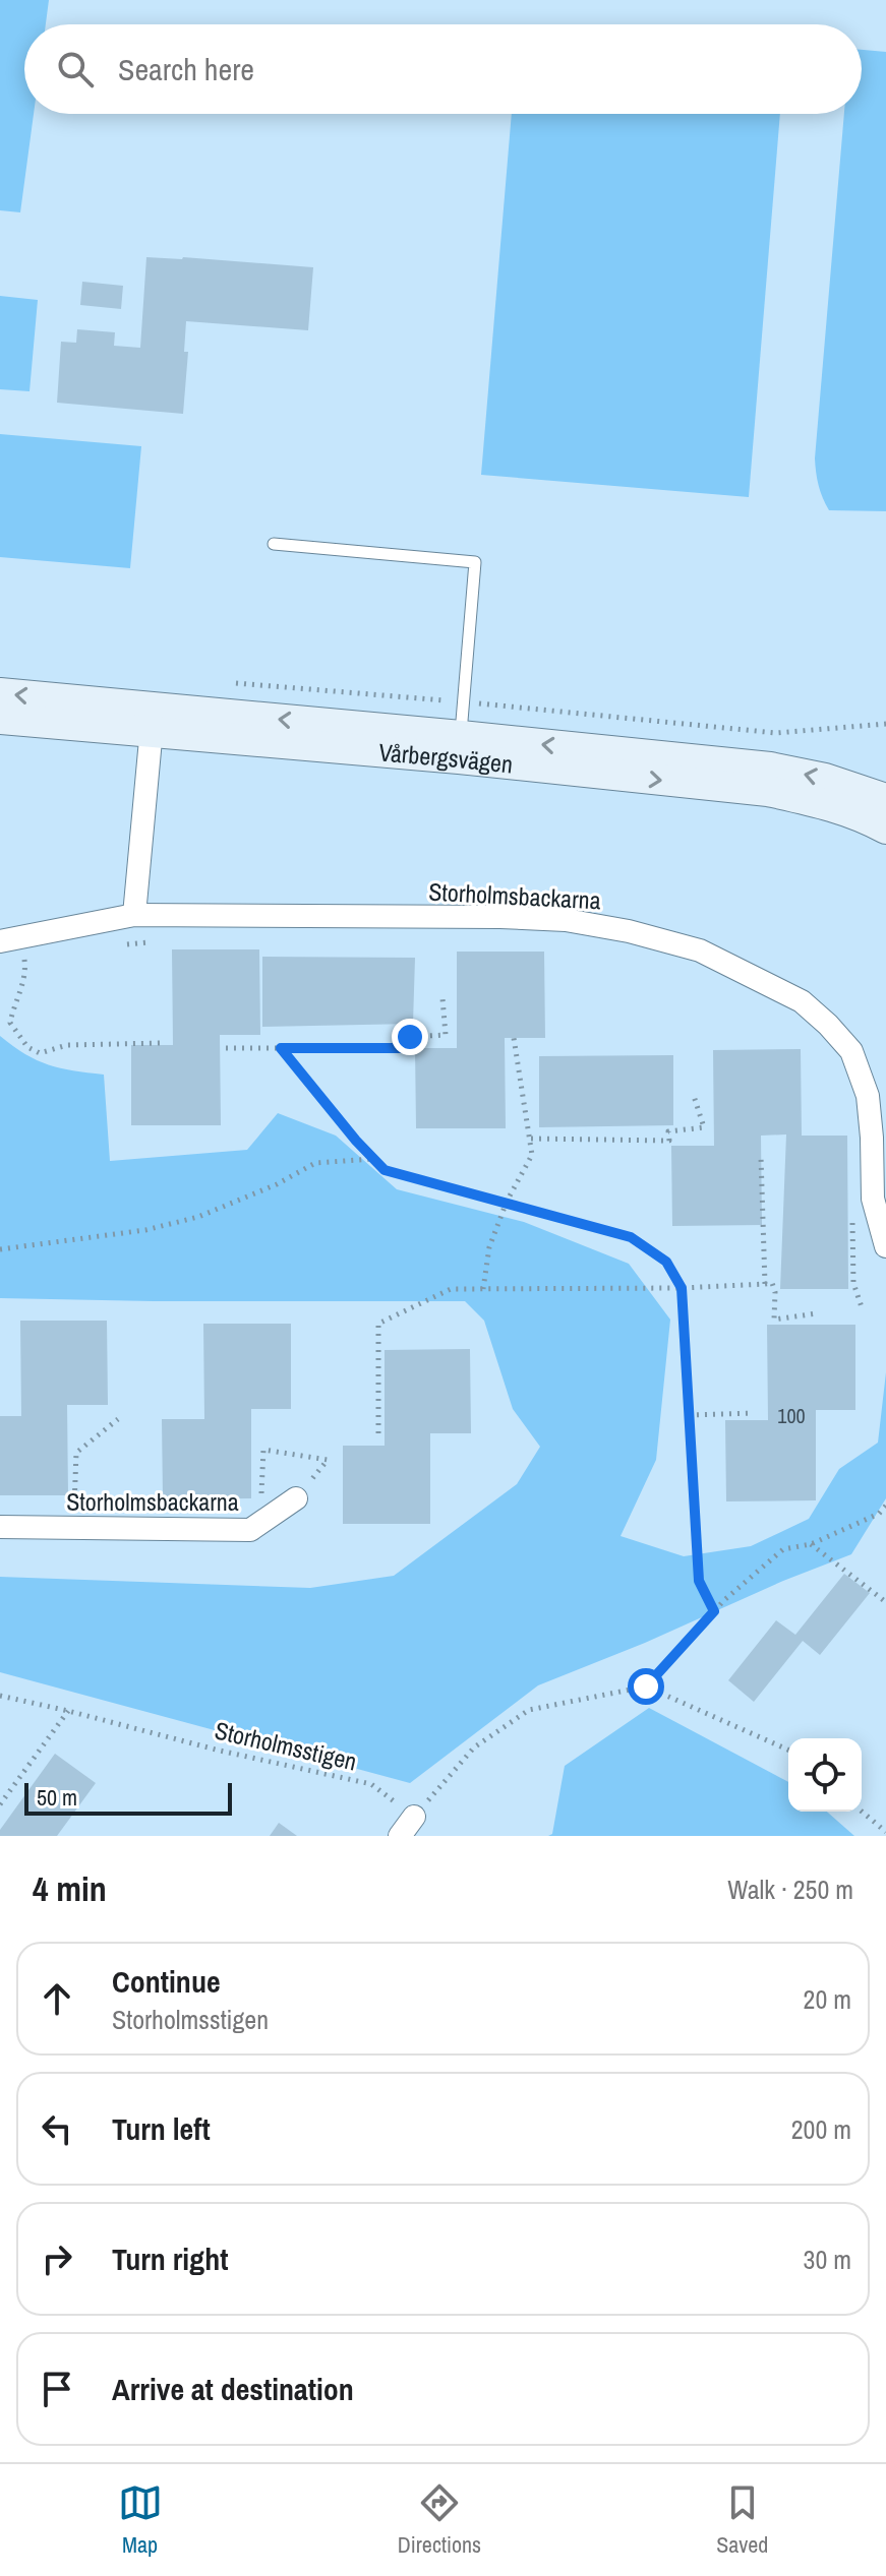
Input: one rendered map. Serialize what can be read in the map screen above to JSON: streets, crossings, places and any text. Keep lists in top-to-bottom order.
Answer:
{
  "streets": {
    "street": ["Vårbergsvägen", "Storholmsbackarna"],
    "path": ["Storholmsstigen"]
  },
  "house_numbers": ["100"],
  "scale_bar": "50 m",
  "page": {
    "search": "Search here",
    "scale": "50 m",
    "heading": ["4 min", "Walk · 250 m"],
    "list": [
      ["Continue", "Storholmsstigen", "20 m"],
      ["Turn left", "200 m"],
      ["Turn right", "30 m"],
      "Arrive at destination"
    ],
    "nav": ["Map", "Directions", "Saved"]
  }
}
